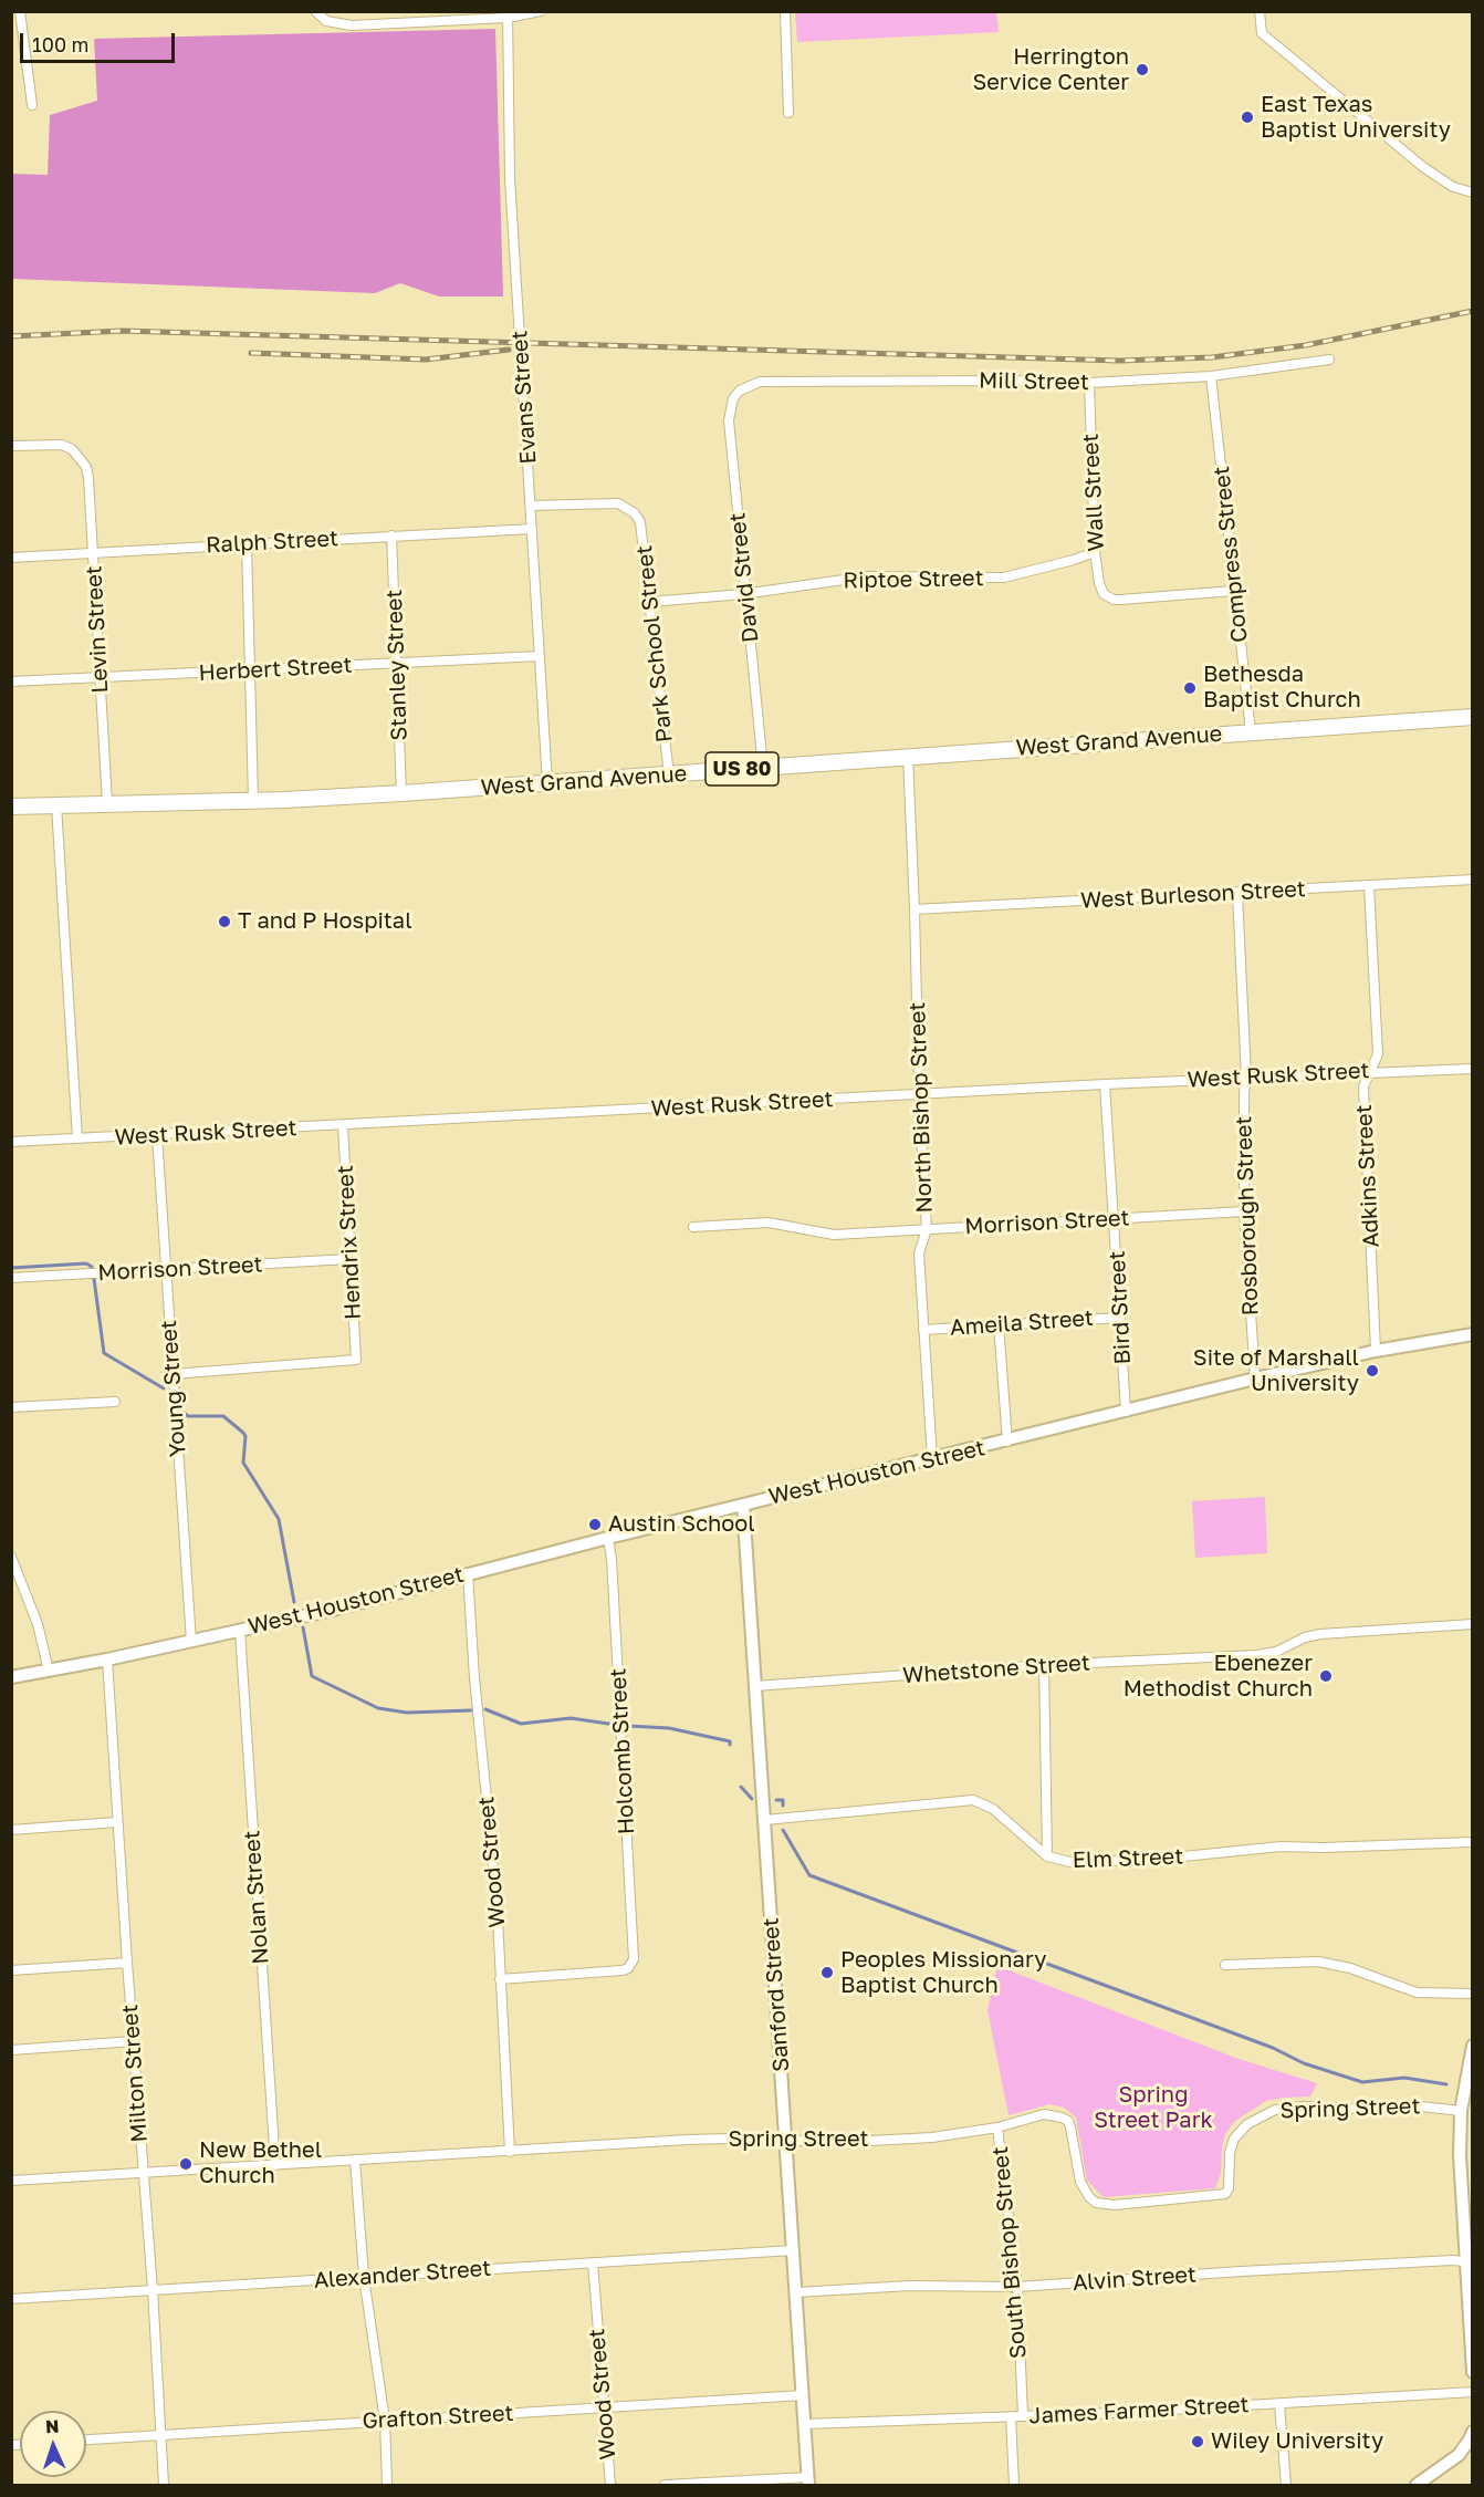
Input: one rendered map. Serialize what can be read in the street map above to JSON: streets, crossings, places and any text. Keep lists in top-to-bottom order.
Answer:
{
  "streets": {
    "highway": ["West Grand Avenue", "US 80"],
    "main road": ["West Houston Street", "Sanford Street"],
    "street": [
      "Mill Street",
      "Evans Street",
      "Wall Street",
      "Ralph Street",
      "Compress Street",
      "David Street",
      "Riptoe Street",
      "Levin Street",
      "Park School Street",
      "Stanley Street",
      "Herbert Street",
      "West Burleson Street",
      "West Rusk Street",
      "North Bishop Street",
      "Adkins Street",
      "Rosborough Street",
      "Morrison Street",
      "Hendrix Street",
      "Bird Street",
      "Ameila Street",
      "Young Street",
      "Whetstone Street",
      "Holcomb Street",
      "Elm Street",
      "Wood Street",
      "Nolan Street",
      "Milton Street",
      "Spring Street",
      "South Bishop Street",
      "Alexander Street",
      "Alvin Street",
      "James Farmer Street",
      "Grafton Street"
    ]
  },
  "crossings": [
    ["Mill Street", "Wall Street"],
    ["Mill Street", "Compress Street"],
    ["Mill Street", "David Street"],
    ["Evans Street", "Ralph Street"],
    ["Evans Street", "Park School Street"],
    ["Evans Street", "Herbert Street"],
    ["Evans Street", "West Grand Avenue"],
    ["Wall Street", "Compress Street"],
    ["Wall Street", "Riptoe Street"],
    ["Ralph Street", "Levin Street"],
    ["Ralph Street", "Stanley Street"],
    ["Compress Street", "West Grand Avenue"],
    ["David Street", "Riptoe Street"],
    ["David Street", "West Grand Avenue"],
    ["Riptoe Street", "Park School Street"],
    ["Levin Street", "Herbert Street"],
    ["Levin Street", "West Grand Avenue"],
    ["Park School Street", "West Grand Avenue"],
    ["Stanley Street", "Herbert Street"],
    ["Stanley Street", "West Grand Avenue"],
    ["West Grand Avenue", "North Bishop Street"],
    ["West Burleson Street", "North Bishop Street"],
    ["West Burleson Street", "Adkins Street"],
    ["West Burleson Street", "Rosborough Street"],
    ["West Rusk Street", "North Bishop Street"],
    ["West Rusk Street", "Adkins Street"],
    ["West Rusk Street", "Rosborough Street"],
    ["West Rusk Street", "Hendrix Street"],
    ["West Rusk Street", "Bird Street"],
    ["West Rusk Street", "Young Street"],
    ["North Bishop Street", "Morrison Street"],
    ["North Bishop Street", "Ameila Street"],
    ["North Bishop Street", "West Houston Street"],
    ["Adkins Street", "West Houston Street"],
    ["Rosborough Street", "Morrison Street"],
    ["Rosborough Street", "West Houston Street"],
    ["Morrison Street", "Hendrix Street"],
    ["Morrison Street", "Bird Street"],
    ["Morrison Street", "Young Street"],
    ["Hendrix Street", "Young Street"],
    ["Bird Street", "Ameila Street"],
    ["Bird Street", "West Houston Street"],
    ["Young Street", "West Houston Street"],
    ["West Houston Street", "Holcomb Street"],
    ["West Houston Street", "Wood Street"],
    ["West Houston Street", "Nolan Street"],
    ["West Houston Street", "Sanford Street"],
    ["West Houston Street", "Milton Street"],
    ["Whetstone Street", "Sanford Street"],
    ["Holcomb Street", "Wood Street"],
    ["Elm Street", "Sanford Street"],
    ["Wood Street", "Spring Street"],
    ["Wood Street", "Alexander Street"],
    ["Wood Street", "Grafton Street"],
    ["Nolan Street", "Spring Street"],
    ["Sanford Street", "Spring Street"],
    ["Sanford Street", "Alexander Street"],
    ["Sanford Street", "Alvin Street"],
    ["Sanford Street", "James Farmer Street"],
    ["Sanford Street", "Grafton Street"],
    ["Milton Street", "Spring Street"],
    ["Milton Street", "Alexander Street"],
    ["Milton Street", "Grafton Street"],
    ["Spring Street", "South Bishop Street"],
    ["South Bishop Street", "Alvin Street"],
    ["South Bishop Street", "James Farmer Street"]
  ],
  "parks": ["Spring Street Park"],
  "places": [
    "Herrington Service Center",
    "East Texas Baptist University",
    "Bethesda Baptist Church",
    "T and P Hospital",
    "Site of Marshall University",
    "Austin School",
    "Ebenezer Methodist Church",
    "Peoples Missionary Baptist Church",
    "New Bethel Church",
    "Wiley University"
  ],
  "scale_bar": "100 m",
  "north": "top"
}
